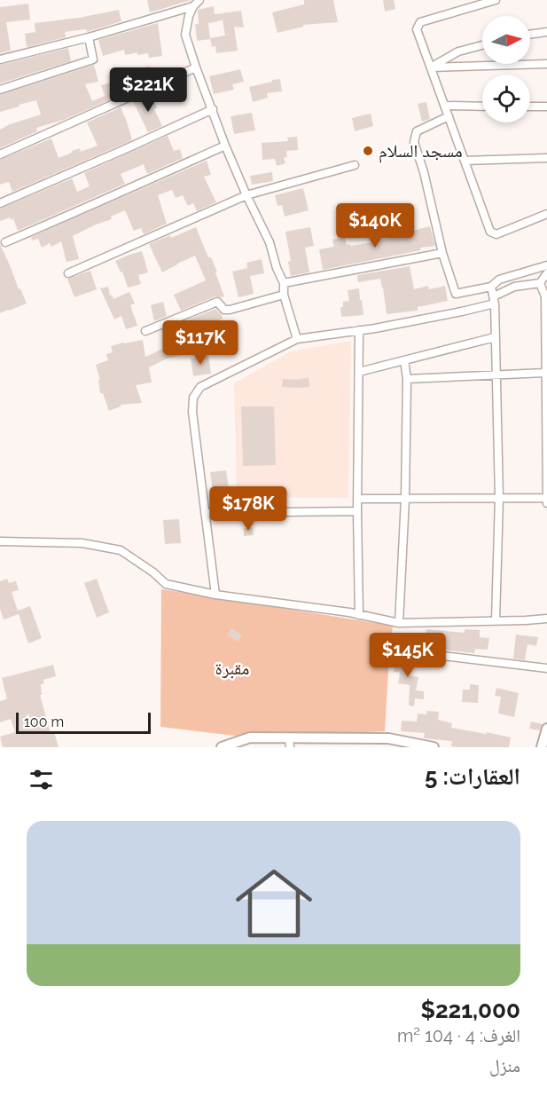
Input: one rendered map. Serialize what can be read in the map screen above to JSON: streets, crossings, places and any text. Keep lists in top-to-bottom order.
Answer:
{
  "parks": ["مقبرة"],
  "places": ["مسجد السلام"],
  "scale_bar": "100 m",
  "north": "right",
  "page": {
    "price": [
      "$221K",
      "$140K",
      "$117K",
      "$178K",
      "$145K"
    ],
    "scale": "100 m",
    "heading": "العقارات: 5",
    "list": [
      {
        "name": "$221,000",
        "note": "الغرف: 4 · 104 m² · منزل"
      }
    ]
  }
}
